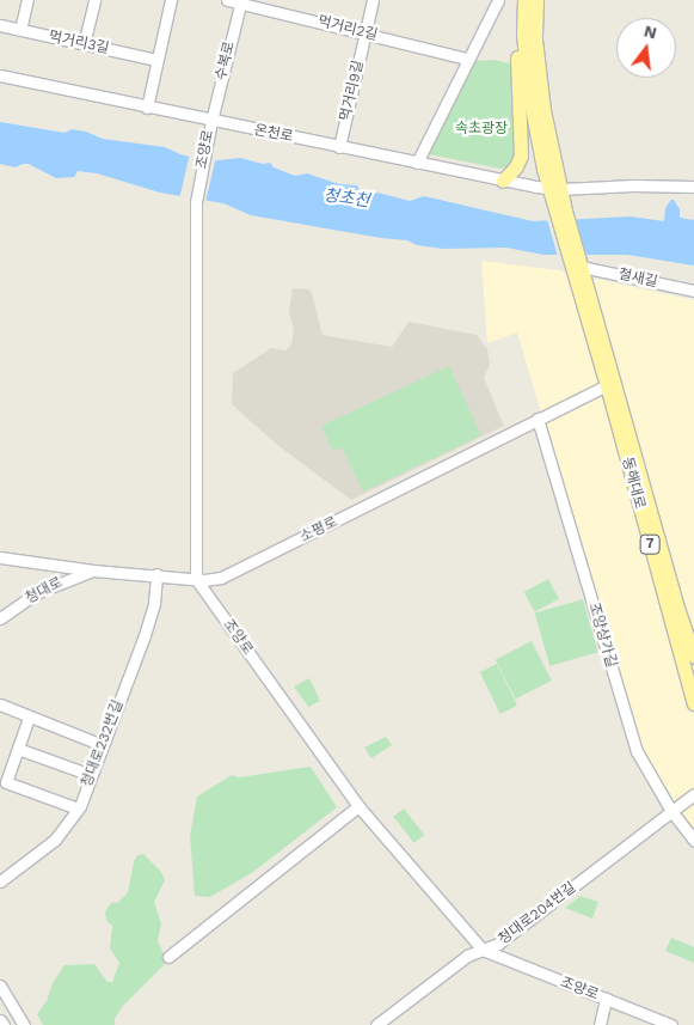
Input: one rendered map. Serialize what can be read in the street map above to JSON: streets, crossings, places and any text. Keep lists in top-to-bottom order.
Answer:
{
  "streets": {
    "main road": ["동해대로", "7"],
    "street": [
      "먹거리2길",
      "먹거리3길",
      "수복로",
      "먹거리9길",
      "온천로",
      "조양로",
      "철새길",
      "소평로",
      "청대로",
      "조양상가길",
      "청대로232번길",
      "청대로204번길"
    ]
  },
  "crossings": [
    ["먹거리2길", "수복로"],
    ["먹거리2길", "먹거리9길"],
    ["수복로", "온천로"],
    ["수복로", "조양로"],
    ["먹거리9길", "온천로"],
    ["온천로", "조양로"],
    ["온천로", "7"],
    ["조양로", "소평로"],
    ["조양로", "청대로204번길"],
    ["철새길", "동해대로"],
    ["철새길", "7"],
    ["동해대로", "소평로"],
    ["동해대로", "7"],
    ["소평로", "청대로"],
    ["소평로", "조양상가길"],
    ["소평로", "청대로232번길"],
    ["조양상가길", "청대로204번길"]
  ],
  "water": ["청초천"],
  "parks": ["속초광장"],
  "north": "top"
}
